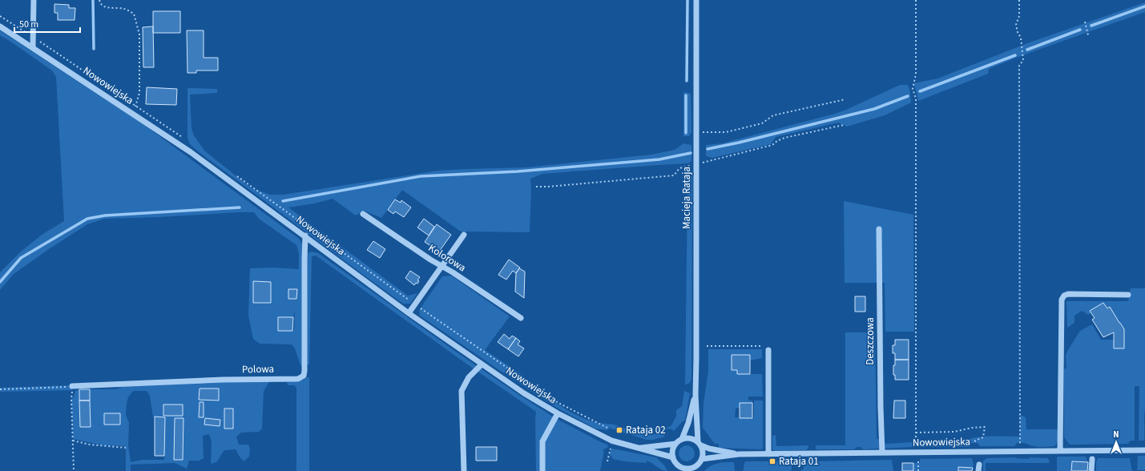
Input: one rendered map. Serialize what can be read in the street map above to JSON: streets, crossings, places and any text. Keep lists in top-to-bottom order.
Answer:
{
  "streets": {
    "street": [
      "Nowowiejska",
      "Macieja Rataja",
      "Kolorowa",
      "Deszczowa",
      "Polowa"
    ]
  },
  "crossings": [
    ["Nowowiejska", "Macieja Rataja"],
    ["Nowowiejska", "Deszczowa"],
    ["Nowowiejska", "Polowa"]
  ],
  "places": {
    "transit": ["Rataja 02", "Rataja 01"]
  },
  "scale_bar": "50 m",
  "north": "top"
}
